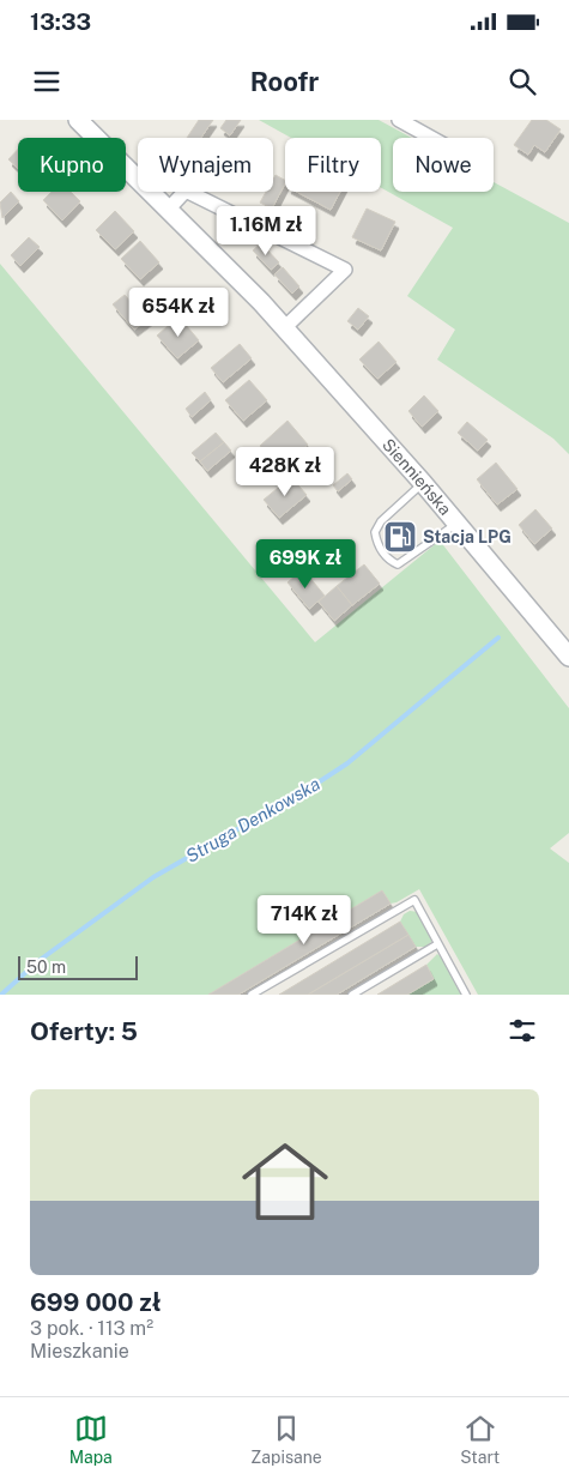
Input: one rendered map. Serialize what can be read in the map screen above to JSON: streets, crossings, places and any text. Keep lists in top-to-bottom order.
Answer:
{
  "streets": {
    "main road": ["Siennieńska"]
  },
  "water": ["Struga Denkowska"],
  "places": {
    "fuel station": ["Stacja LPG"]
  },
  "scale_bar": "50 m",
  "page": {
    "status": "13:33",
    "header": "Roofr",
    "chip": [
      "Kupno",
      "Wynajem",
      "Filtry",
      "Nowe"
    ],
    "price": [
      "1.16M zł",
      "654K zł",
      "428K zł",
      "699K zł",
      "714K zł"
    ],
    "scale": "50 m",
    "heading": "Oferty: 5",
    "list": [
      {
        "name": "699 000 zł",
        "note": "3 pok. · 113 m² · Mieszkanie"
      }
    ],
    "tabs": ["Mapa", "Zapisane", "Start"]
  }
}
